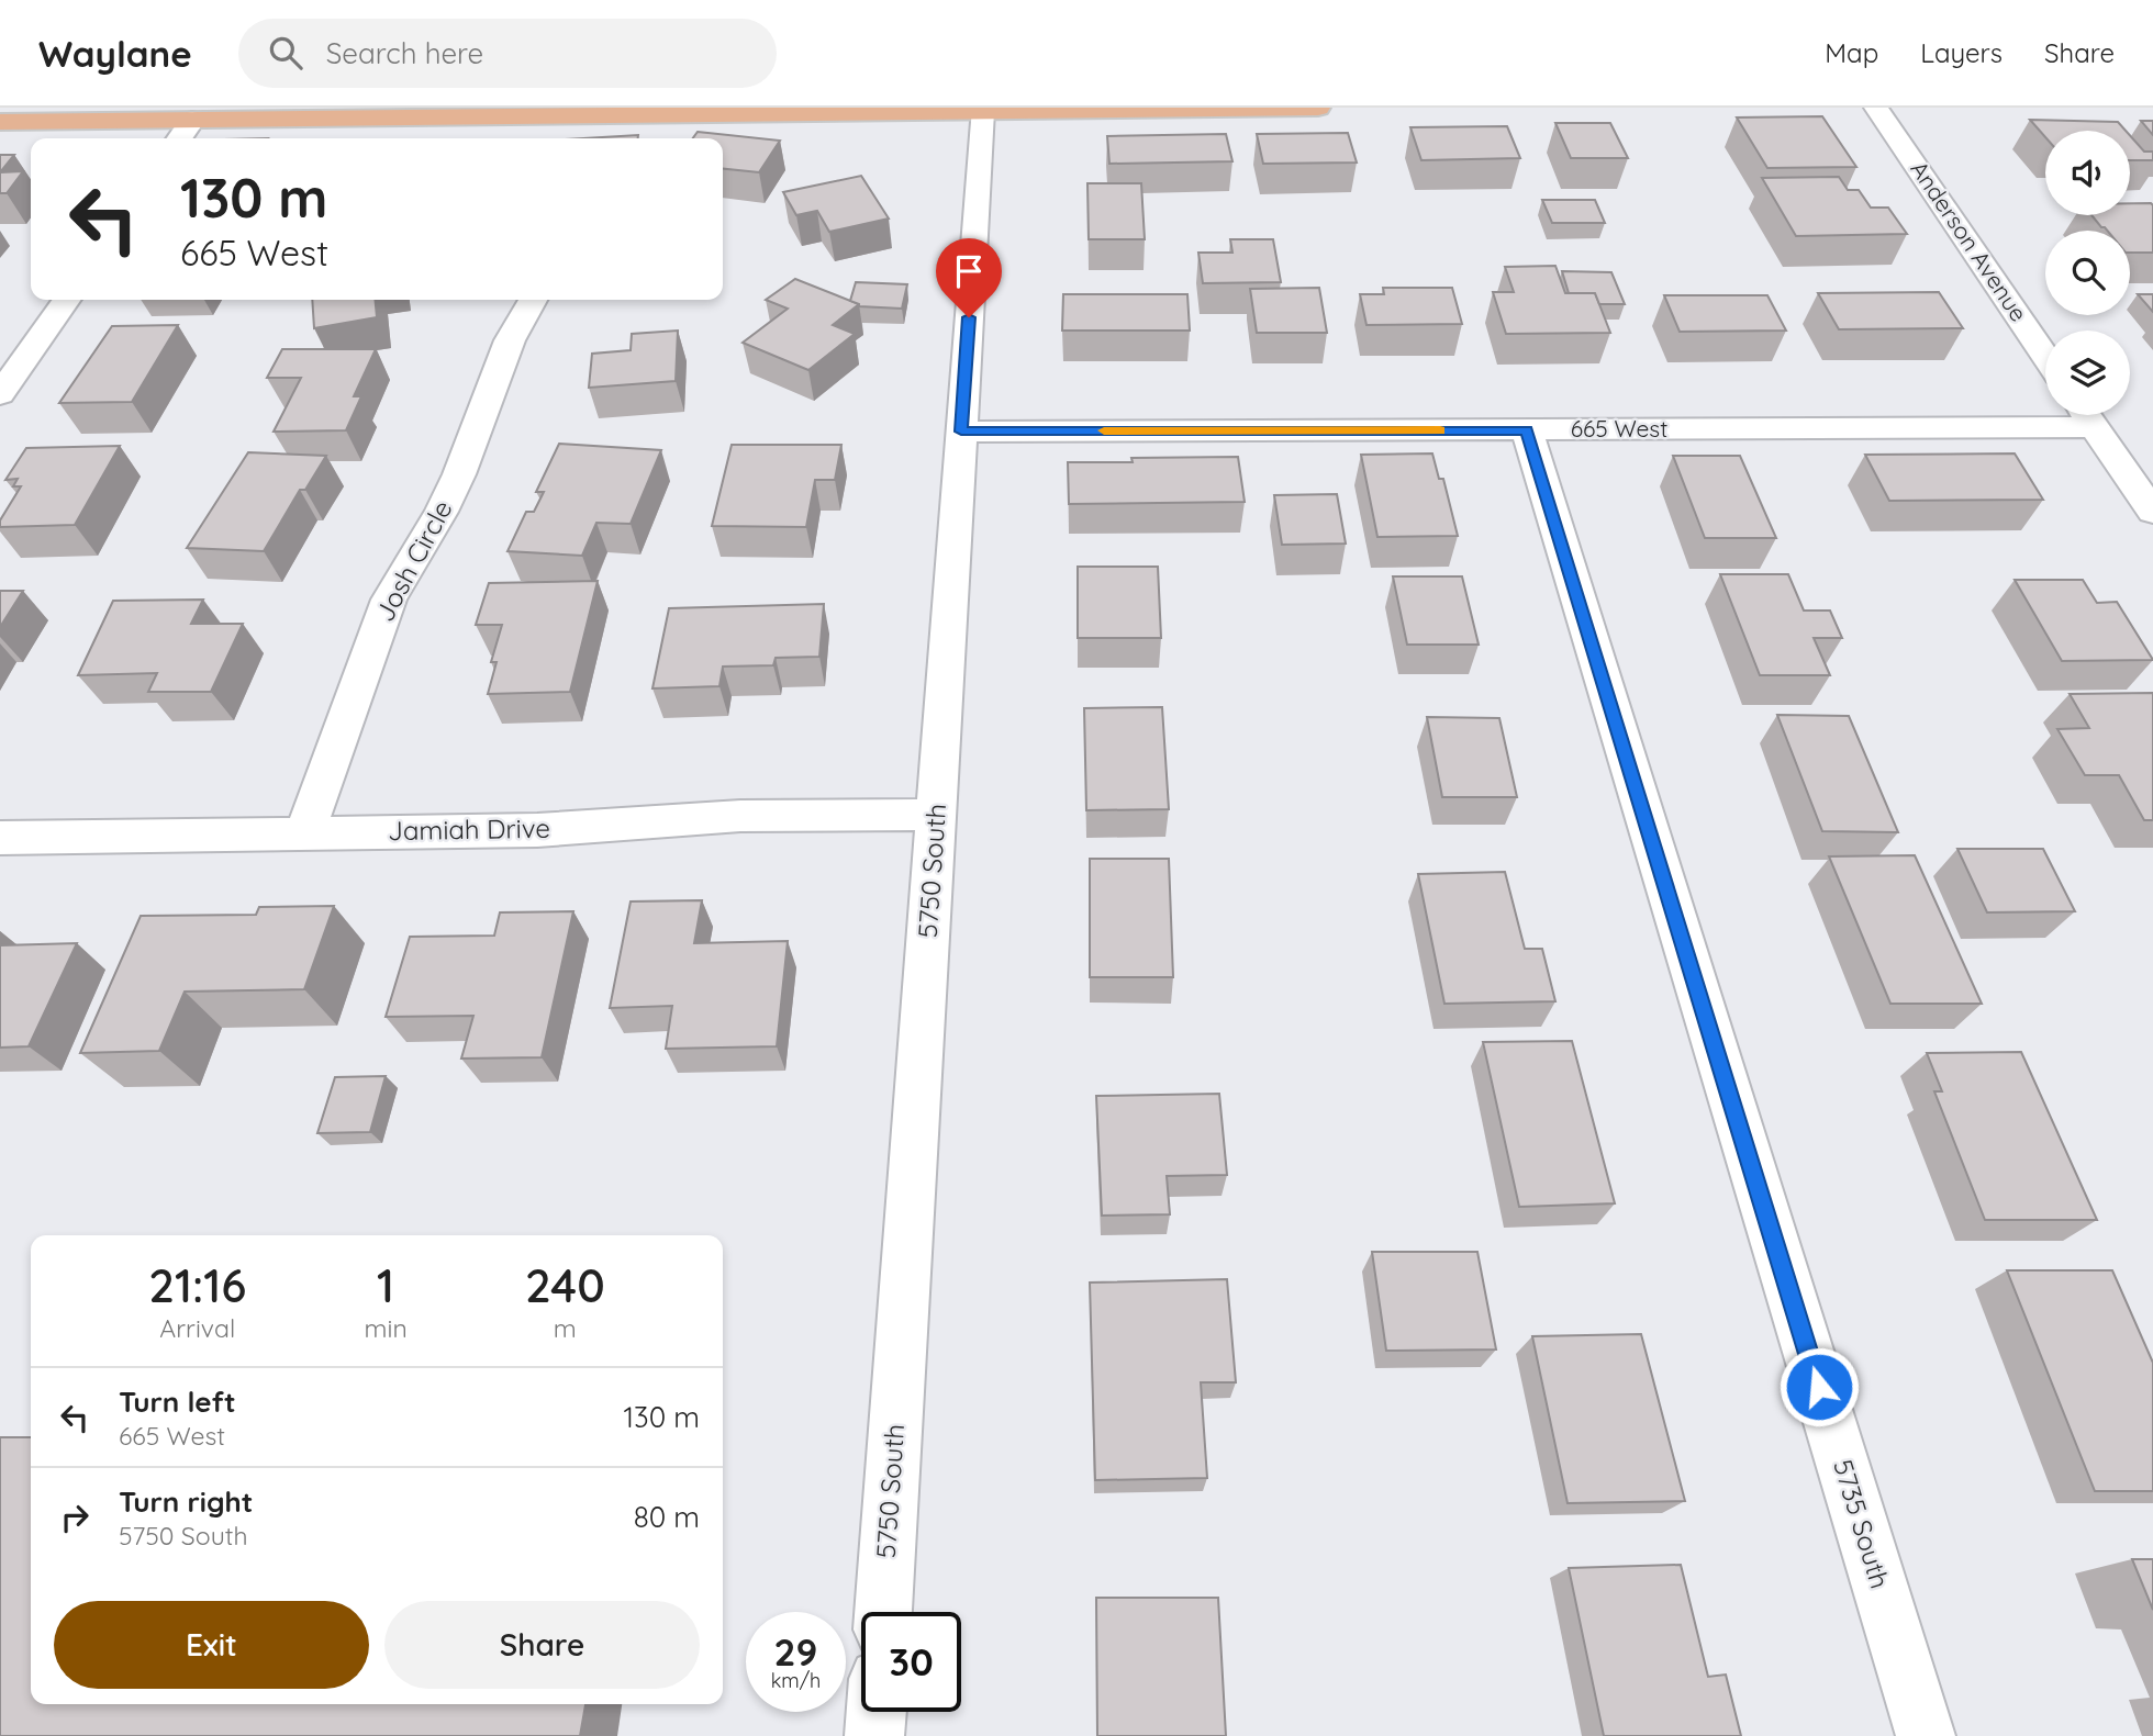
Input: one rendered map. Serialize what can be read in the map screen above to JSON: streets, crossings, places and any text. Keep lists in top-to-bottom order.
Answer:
{
  "streets": {
    "street": [
      "Anderson Avenue",
      "665 West",
      "Josh Circle",
      "Jamiah Drive",
      "5750 South",
      "5735 South"
    ]
  },
  "crossings": [
    ["665 West", "5750 South"],
    ["665 West", "5735 South"],
    ["Josh Circle", "Jamiah Drive"],
    ["Jamiah Drive", "5750 South"]
  ],
  "page": {
    "header": "Waylane",
    "search": "Search here",
    "nav": ["Map", "Layers", "Share"],
    "turn": ["130 m", "665 West"],
    "eta": [
      "21:16",
      "Arrival",
      "1",
      "min",
      "240",
      "m"
    ],
    "list": [
      {
        "name": "Turn left",
        "note": "665 West",
        "value": "130 m"
      },
      {
        "name": "Turn right",
        "note": "5750 South",
        "value": "80 m"
      }
    ],
    "buttons": ["Exit", "Share"],
    "speed": "29 km/h",
    "limit": "30"
  }
}
